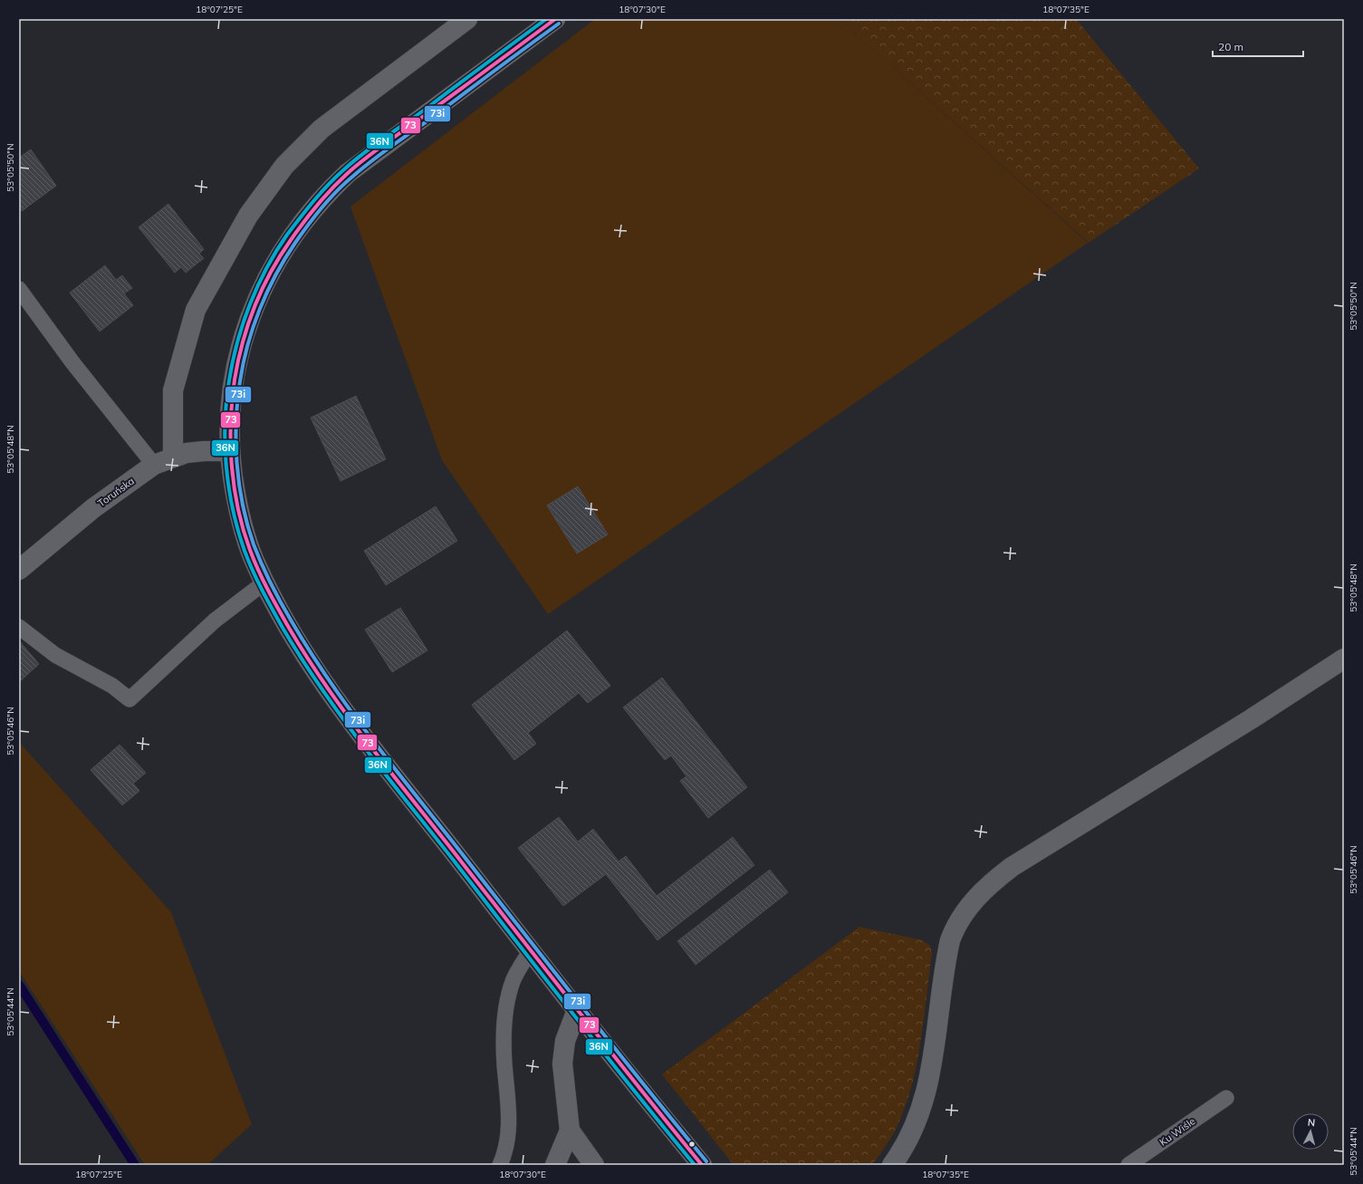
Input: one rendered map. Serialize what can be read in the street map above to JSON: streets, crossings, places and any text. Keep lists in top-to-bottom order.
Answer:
{
  "streets": {
    "street": ["Toruńska"],
    "lane": ["Ku Wiśle"]
  },
  "lines": ["transit line 73", "transit line 36N", "transit line 73i"],
  "scale_bar": "20 m",
  "north": "top",
  "coordinates": [
    "18°07'25\"E",
    "18°07'30\"E",
    "18°07'35\"E",
    "53°05'50\"N",
    "53°05'48\"N",
    "53°05'46\"N",
    "53°05'44\"N"
  ]
}
